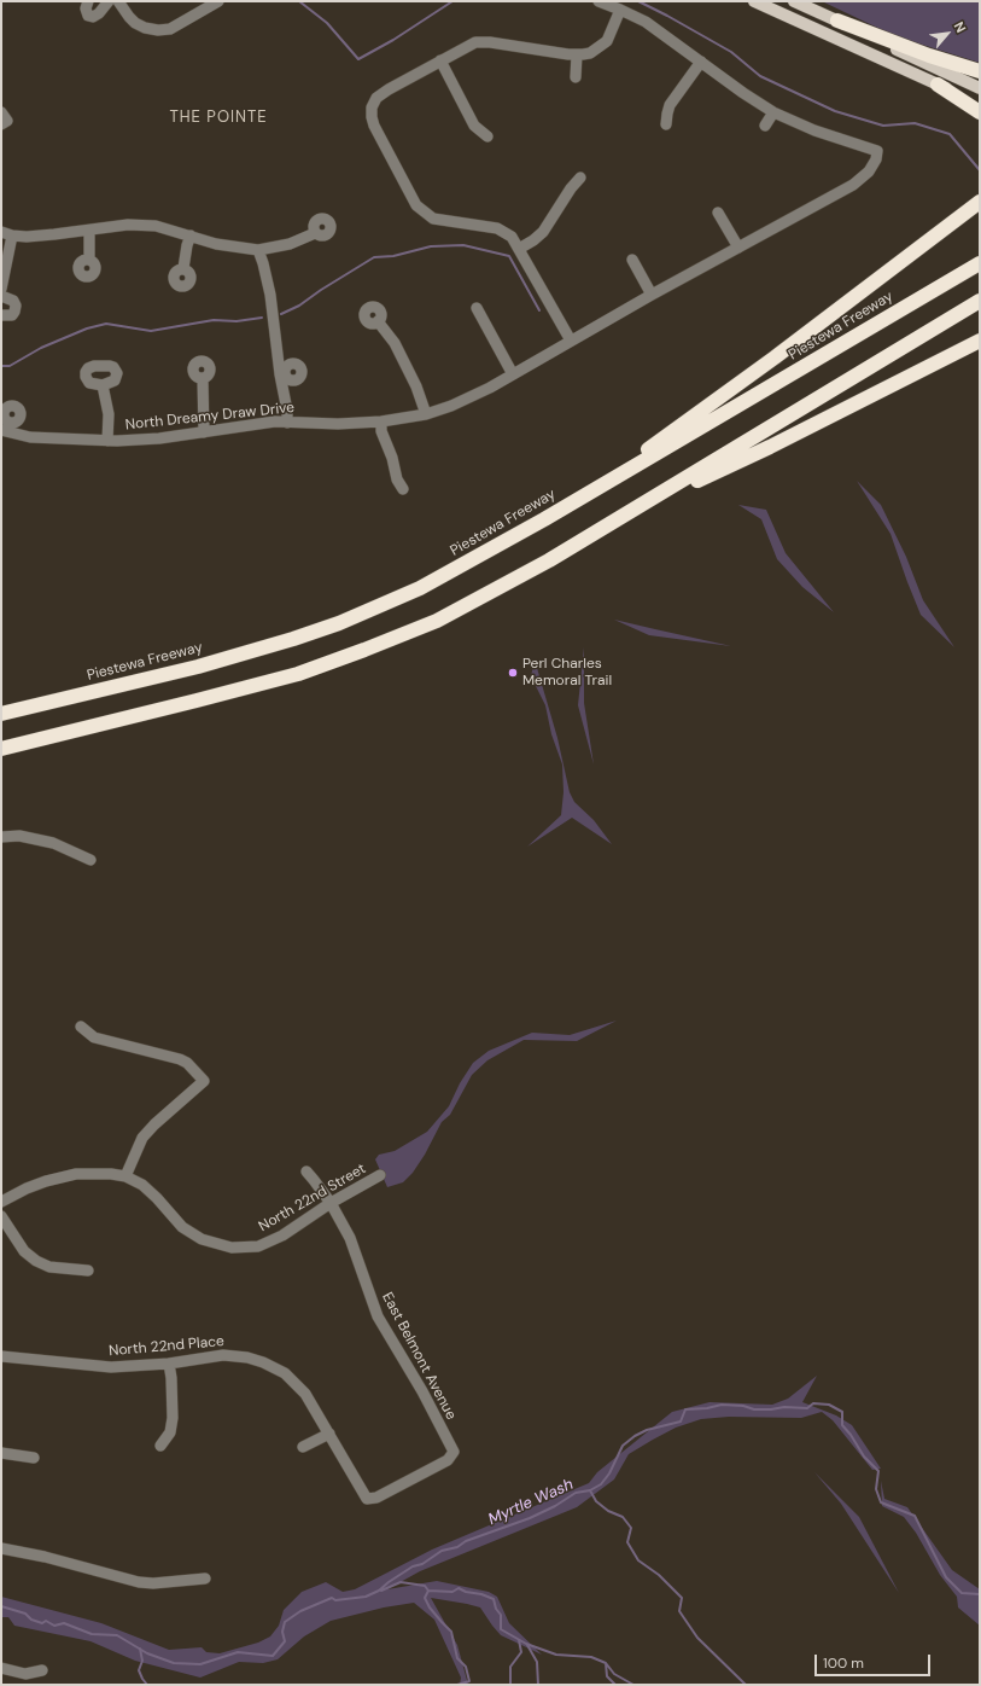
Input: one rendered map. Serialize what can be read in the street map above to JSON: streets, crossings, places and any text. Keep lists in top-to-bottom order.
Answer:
{
  "streets": {
    "highway": ["Piestewa Freeway"],
    "street": [
      "North Dreamy Draw Drive",
      "North 22nd Street",
      "North 22nd Place",
      "East Belmont Avenue"
    ]
  },
  "crossings": [
    ["North 22nd Street", "East Belmont Avenue"],
    ["North 22nd Place", "East Belmont Avenue"]
  ],
  "districts": ["THE POINTE"],
  "water": ["Myrtle Wash"],
  "places": ["Perl Charles Memoral Trail"],
  "scale_bar": "100 m",
  "north": "top right"
}
